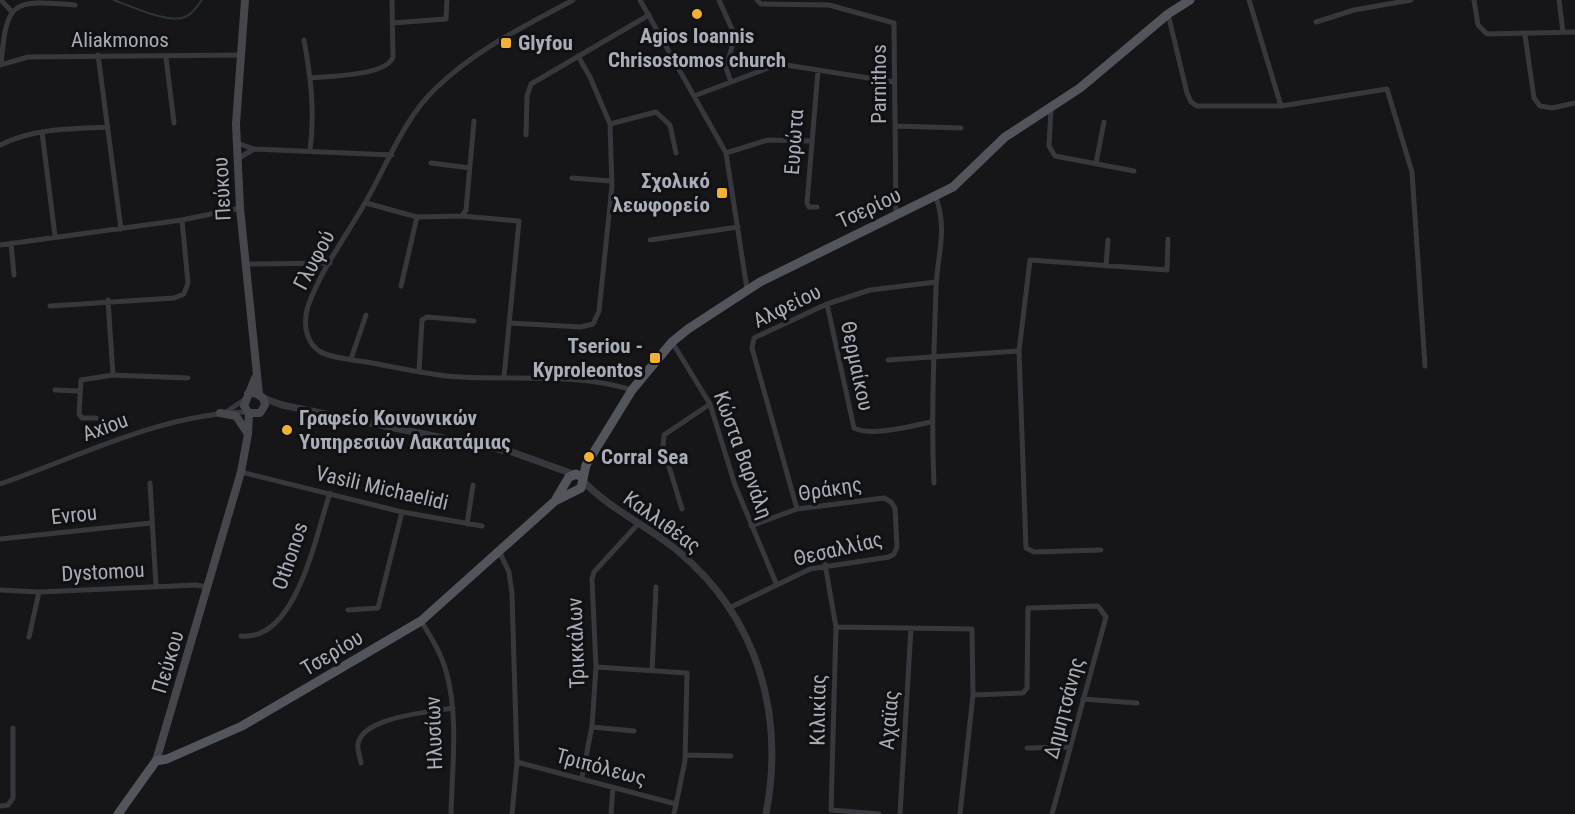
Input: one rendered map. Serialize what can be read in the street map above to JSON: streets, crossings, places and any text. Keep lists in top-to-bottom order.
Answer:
{
  "streets": {
    "main road": ["Πεύκου", "Τσερίου"],
    "street": [
      "Aliakmonos",
      "Parnithos",
      "Ευρώτα",
      "Γλυφού",
      "Αλφείου",
      "Θερμαίκου",
      "Axiou",
      "Κώστα Βαρνάλη",
      "Vasili Michaelidi",
      "Θράκης",
      "Evrou",
      "Καλλιθέας",
      "Θεσαλλίας",
      "Othonos",
      "Dystomou",
      "Τρικκάλων",
      "Δημητσάνης",
      "Κιλικίας",
      "Αχαϊας",
      "Ηλυσίων",
      "Τριπόλεως"
    ]
  },
  "crossings": [
    ["Aliakmonos", "Πεύκου"],
    ["Parnithos", "Τσερίου"],
    ["Πεύκου", "Τσερίου"],
    ["Πεύκου", "Axiou"],
    ["Πεύκου", "Vasili Michaelidi"],
    ["Πεύκου", "Dystomou"],
    ["Τσερίου", "Γλυφού"],
    ["Τσερίου", "Κώστα Βαρνάλη"],
    ["Τσερίου", "Καλλιθέας"],
    ["Τσερίου", "Ηλυσίων"],
    ["Αλφείου", "Θερμαίκου"],
    ["Αλφείου", "Θράκης"],
    ["Κώστα Βαρνάλη", "Θράκης"],
    ["Κώστα Βαρνάλη", "Θεσαλλίας"],
    ["Vasili Michaelidi", "Othonos"],
    ["Θράκης", "Θεσαλλίας"],
    ["Καλλιθέας", "Θεσαλλίας"],
    ["Καλλιθέας", "Τρικκάλων"],
    ["Θεσαλλίας", "Κιλικίας"],
    ["Τρικκάλων", "Τριπόλεως"]
  ],
  "places": {
    "other": ["Agios Ioannis Chrisostomos church", "Γραφείο Κοινωνικών Υυπηρεσιών Λακατάμιας", "Corral Sea"],
    "transit": ["Glyfou", "Σχολικό λεωφορείο", "Tseriou - Kyproleontos"]
  }
}
